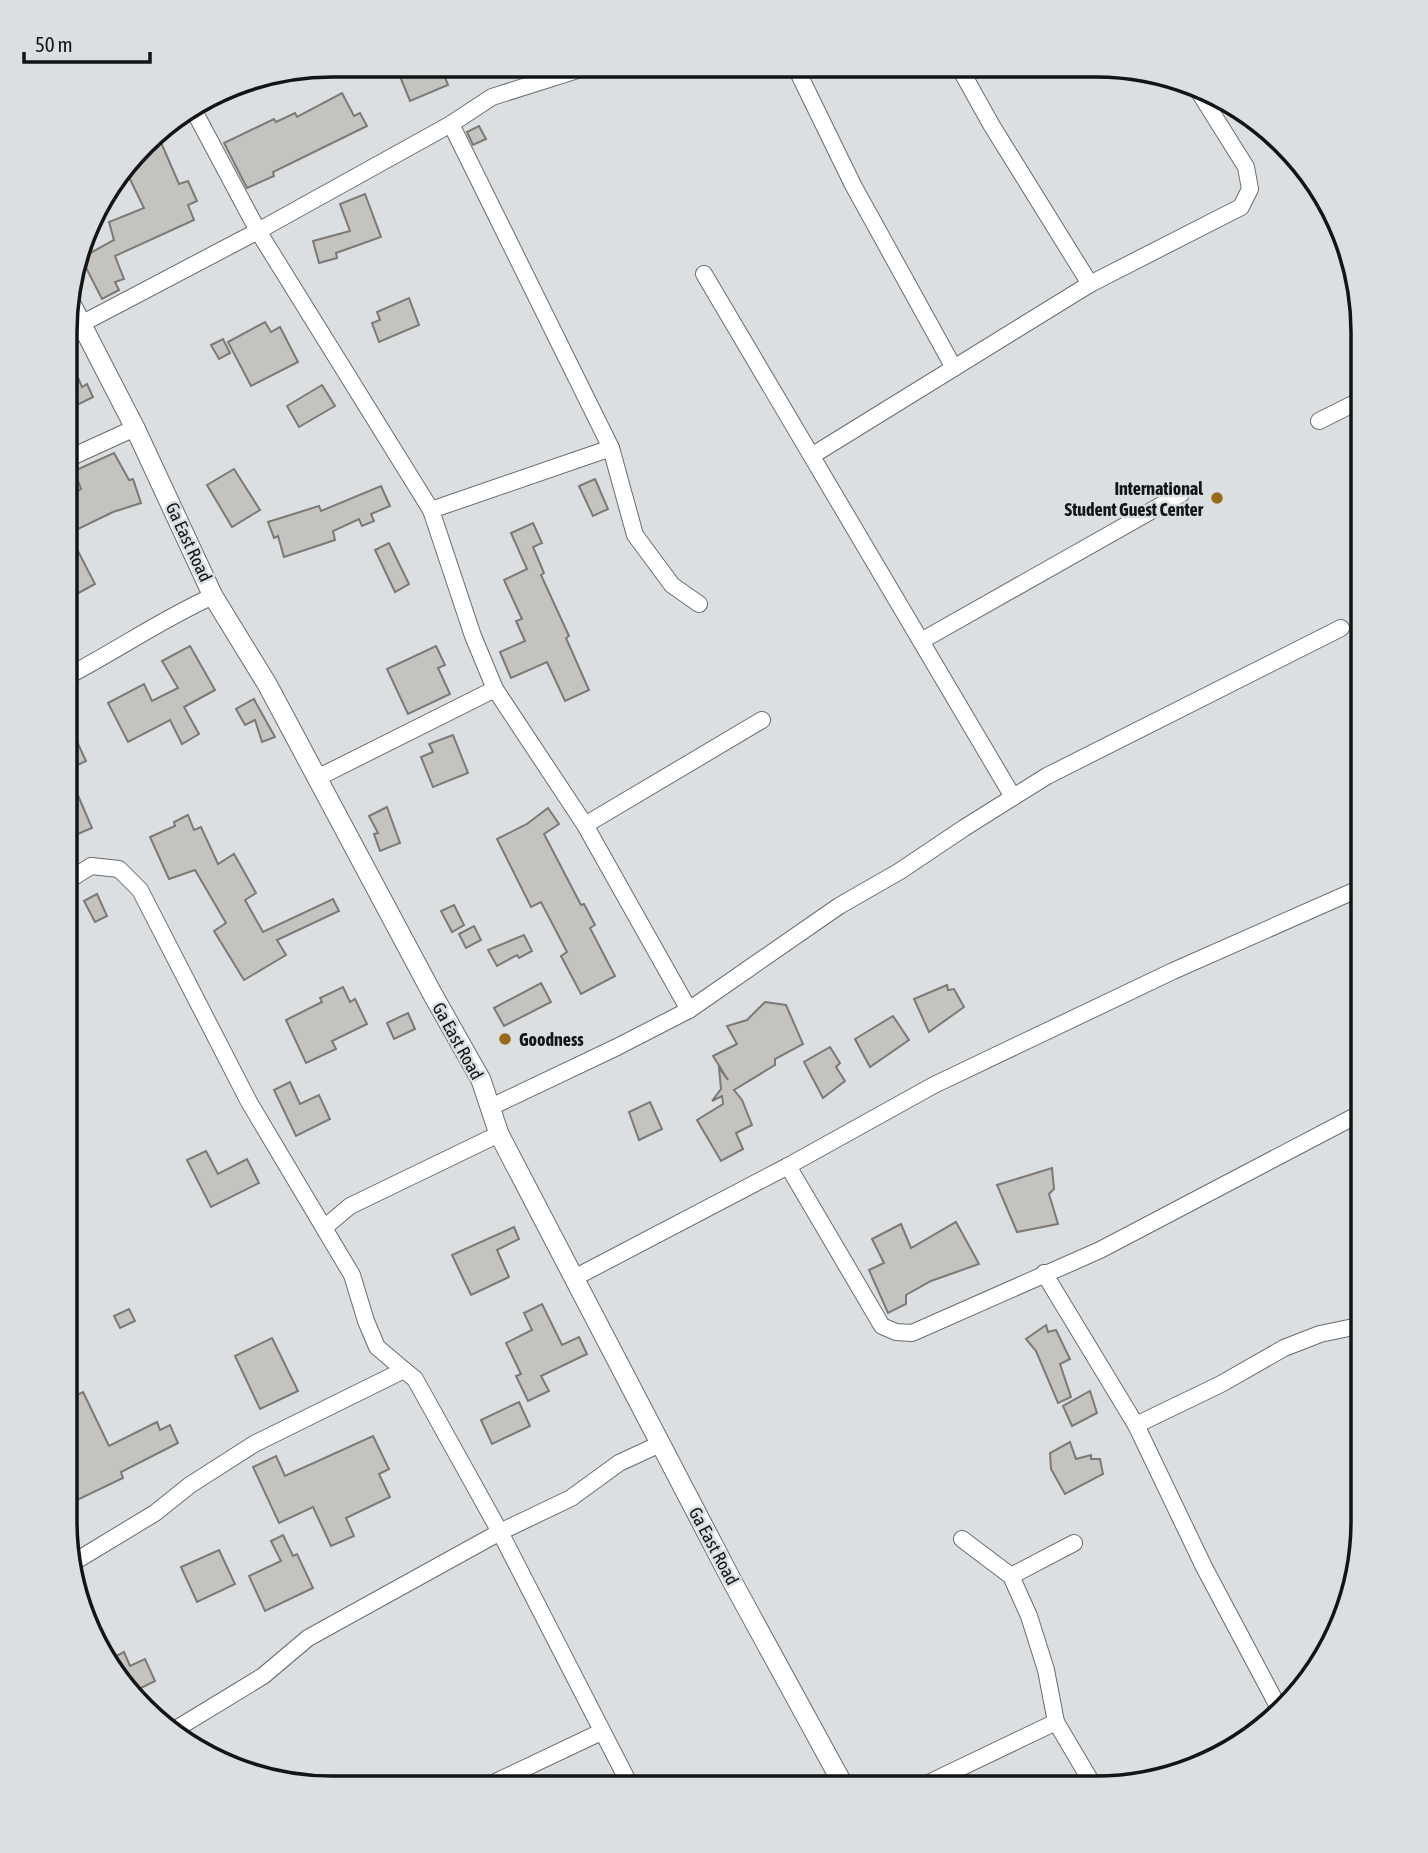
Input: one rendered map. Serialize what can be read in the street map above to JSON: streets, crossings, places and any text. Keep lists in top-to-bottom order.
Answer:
{
  "streets": {
    "street": ["Ga East Road"]
  },
  "places": ["International Student Guest Center", "Goodness"],
  "scale_bar": "50 m"
}
